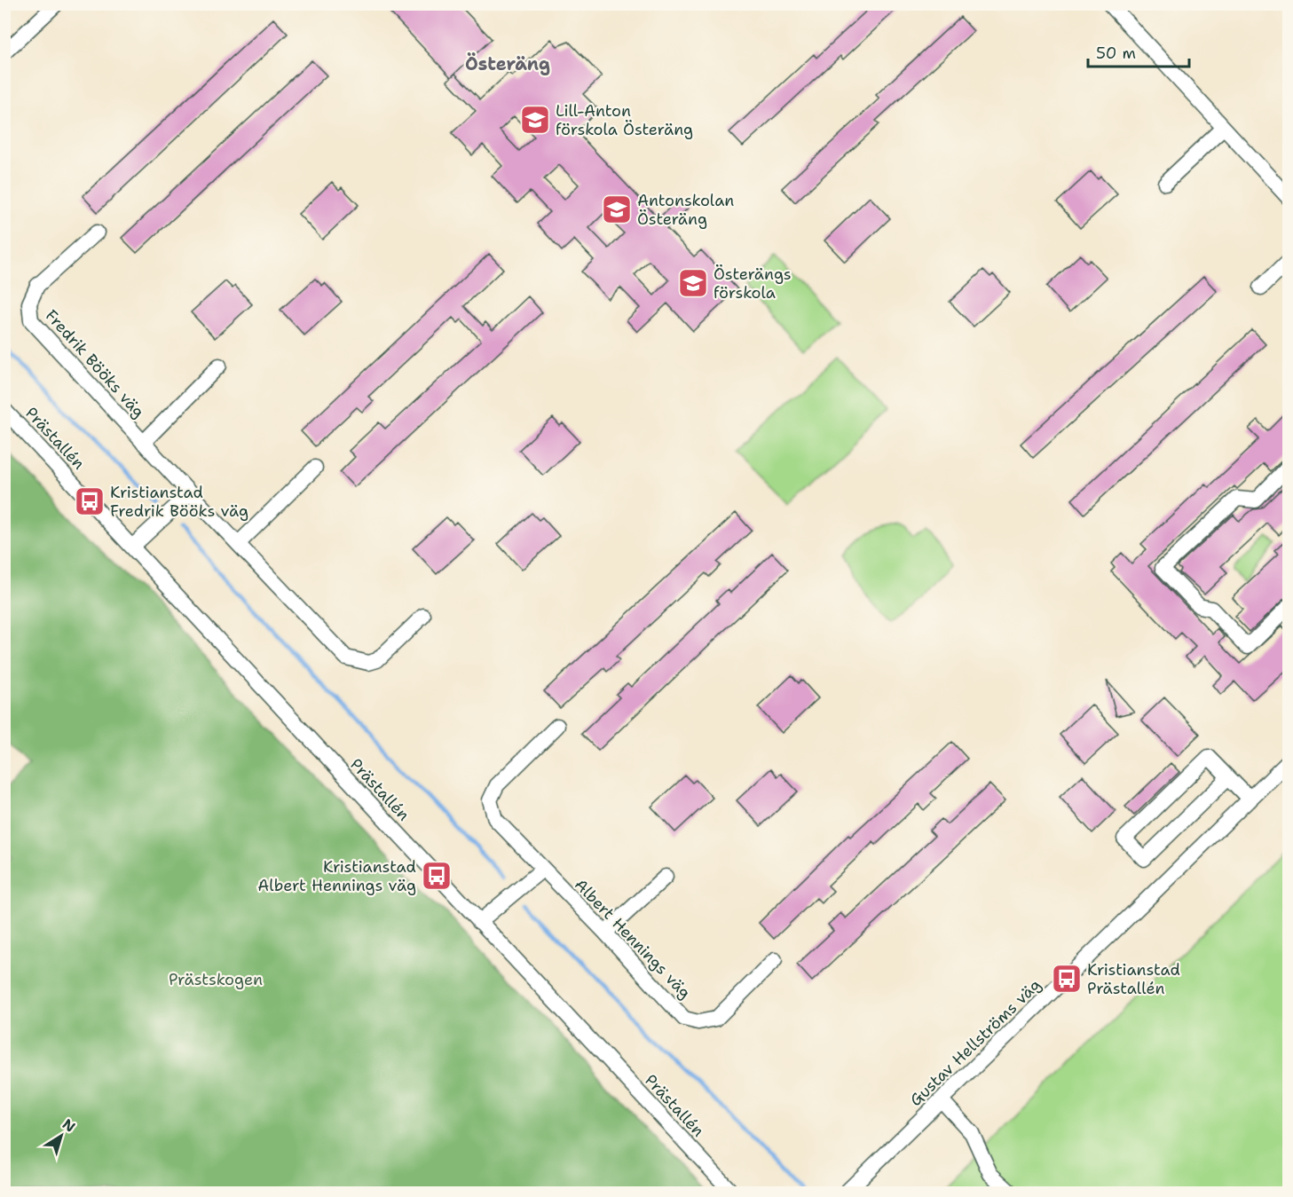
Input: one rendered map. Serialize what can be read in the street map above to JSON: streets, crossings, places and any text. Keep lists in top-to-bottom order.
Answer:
{
  "streets": {
    "street": [
      "Fredrik Bööks väg",
      "Prästallén",
      "Albert Hennings väg",
      "Gustav Hellströms väg"
    ]
  },
  "districts": ["Österäng"],
  "parks": ["Prästskogen"],
  "places": {
    "school or university": ["Lill-Anton förskola Österäng", "Antonskolan Österäng", "Österängs förskola"],
    "bus stop": ["Kristianstad Fredrik Bööks väg", "Kristianstad Albert Hennings väg", "Kristianstad Prästallén"]
  },
  "scale_bar": "50 m",
  "north": "top right"
}
